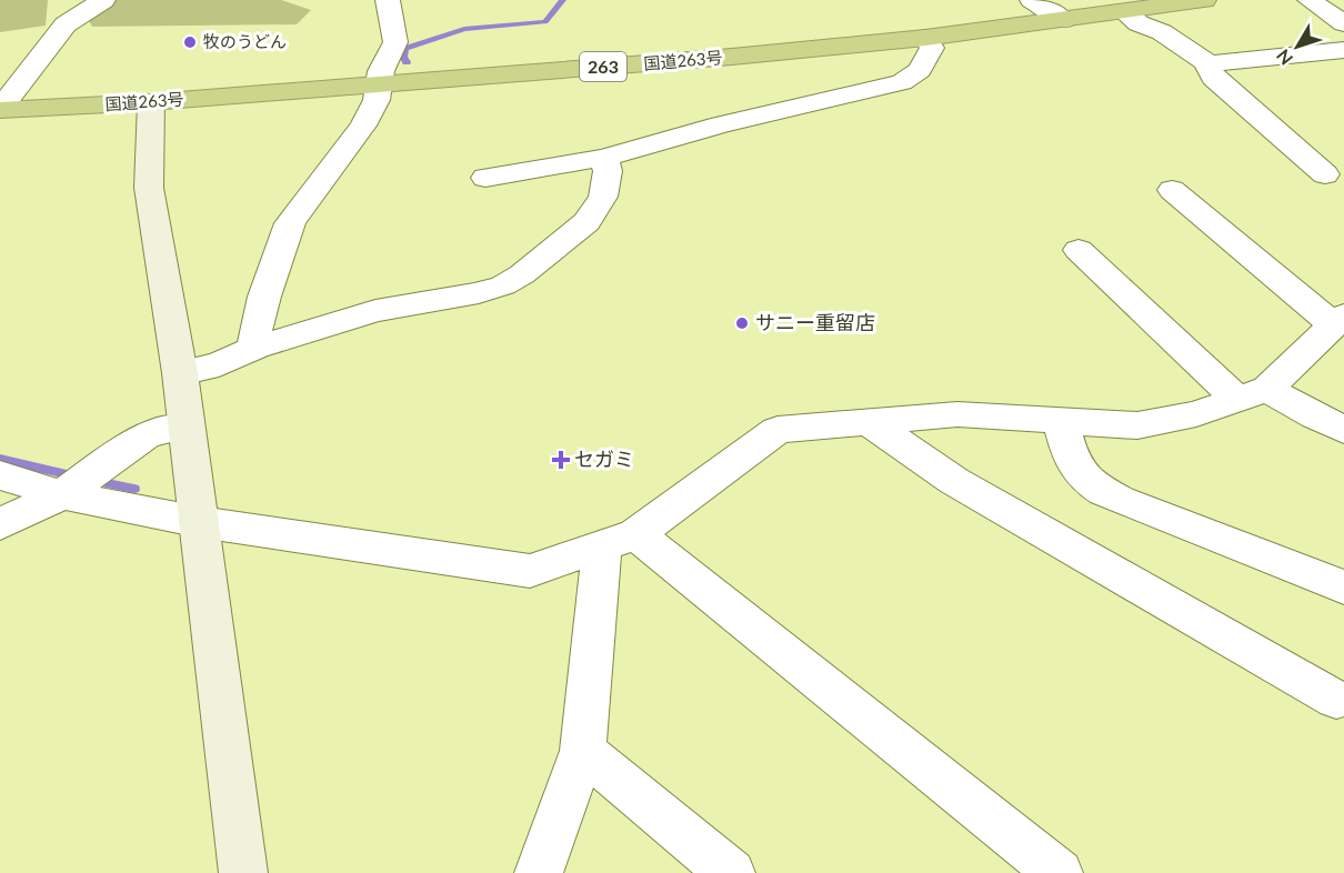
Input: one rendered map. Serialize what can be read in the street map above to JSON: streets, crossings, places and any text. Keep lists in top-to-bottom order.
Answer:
{
  "streets": {
    "highway": ["国道263号", "263"]
  },
  "places": {
    "other": ["牧のうどん", "サニー重留店"],
    "health": ["セガミ"]
  },
  "north": "bottom left"
}
